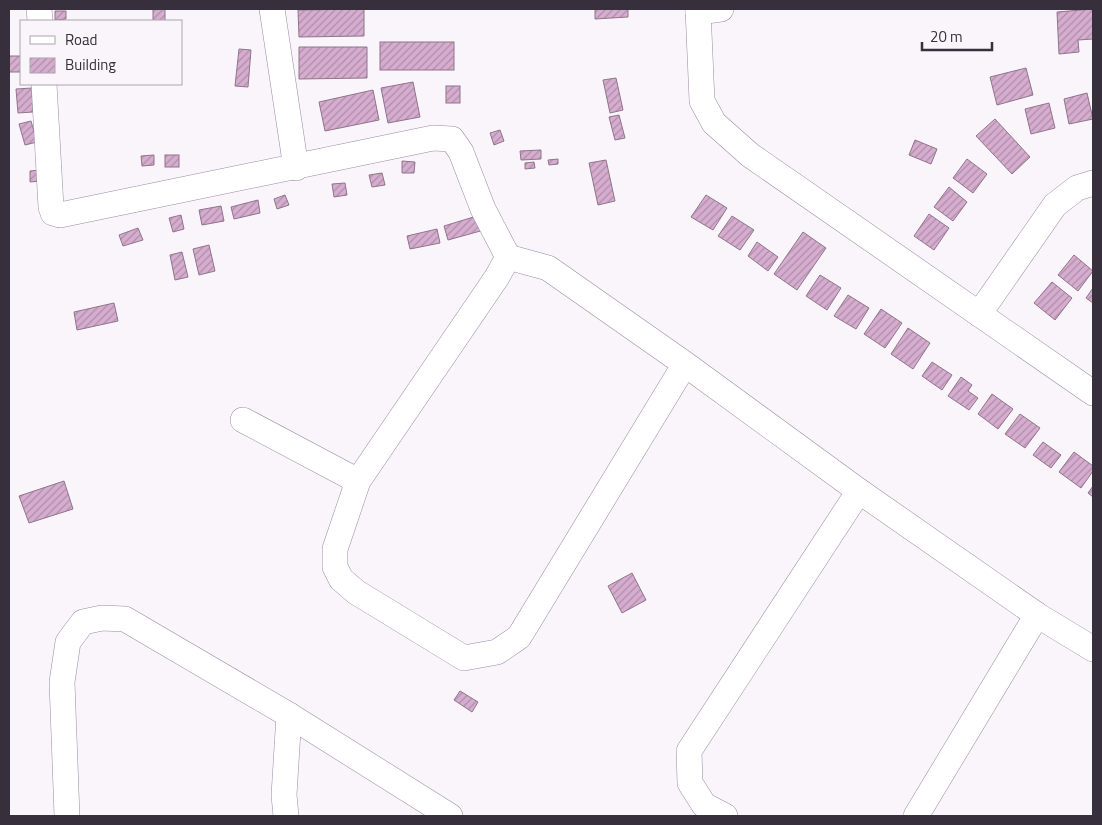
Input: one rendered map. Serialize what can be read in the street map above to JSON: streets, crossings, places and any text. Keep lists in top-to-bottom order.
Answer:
{
  "legend": ["Road", "Building"],
  "scale_bar": "20 m"
}
